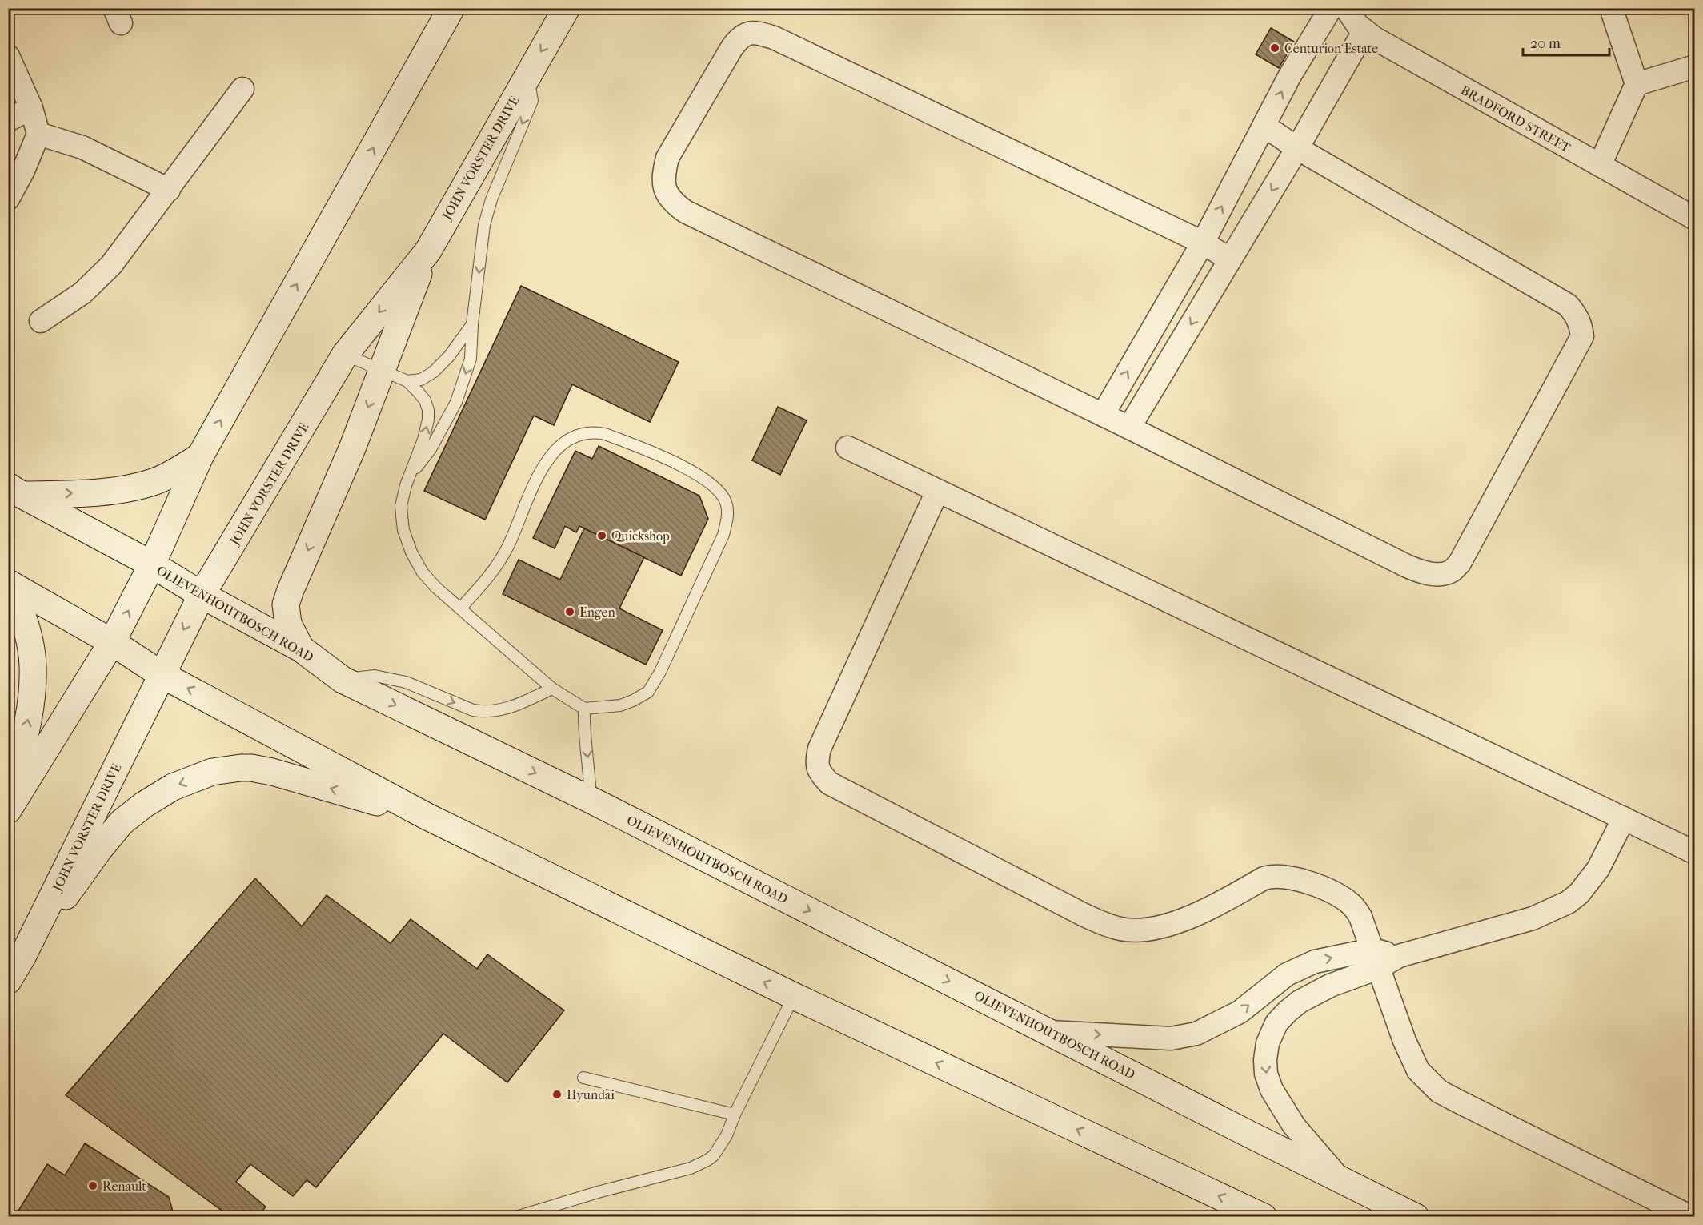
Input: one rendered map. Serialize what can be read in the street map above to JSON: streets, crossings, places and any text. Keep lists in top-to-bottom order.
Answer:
{
  "streets": {
    "main road": ["JOHN VORSTER DRIVE", "OLIEVENHOUTBOSCH ROAD"],
    "street": ["BRADFORD STREET"]
  },
  "crossings": [
    ["JOHN VORSTER DRIVE", "OLIEVENHOUTBOSCH ROAD"]
  ],
  "places": [
    "Centurion Estate",
    "Quickshop",
    "Engen",
    "Hyundai",
    "Renault"
  ],
  "scale_bar": "20 m"
}
